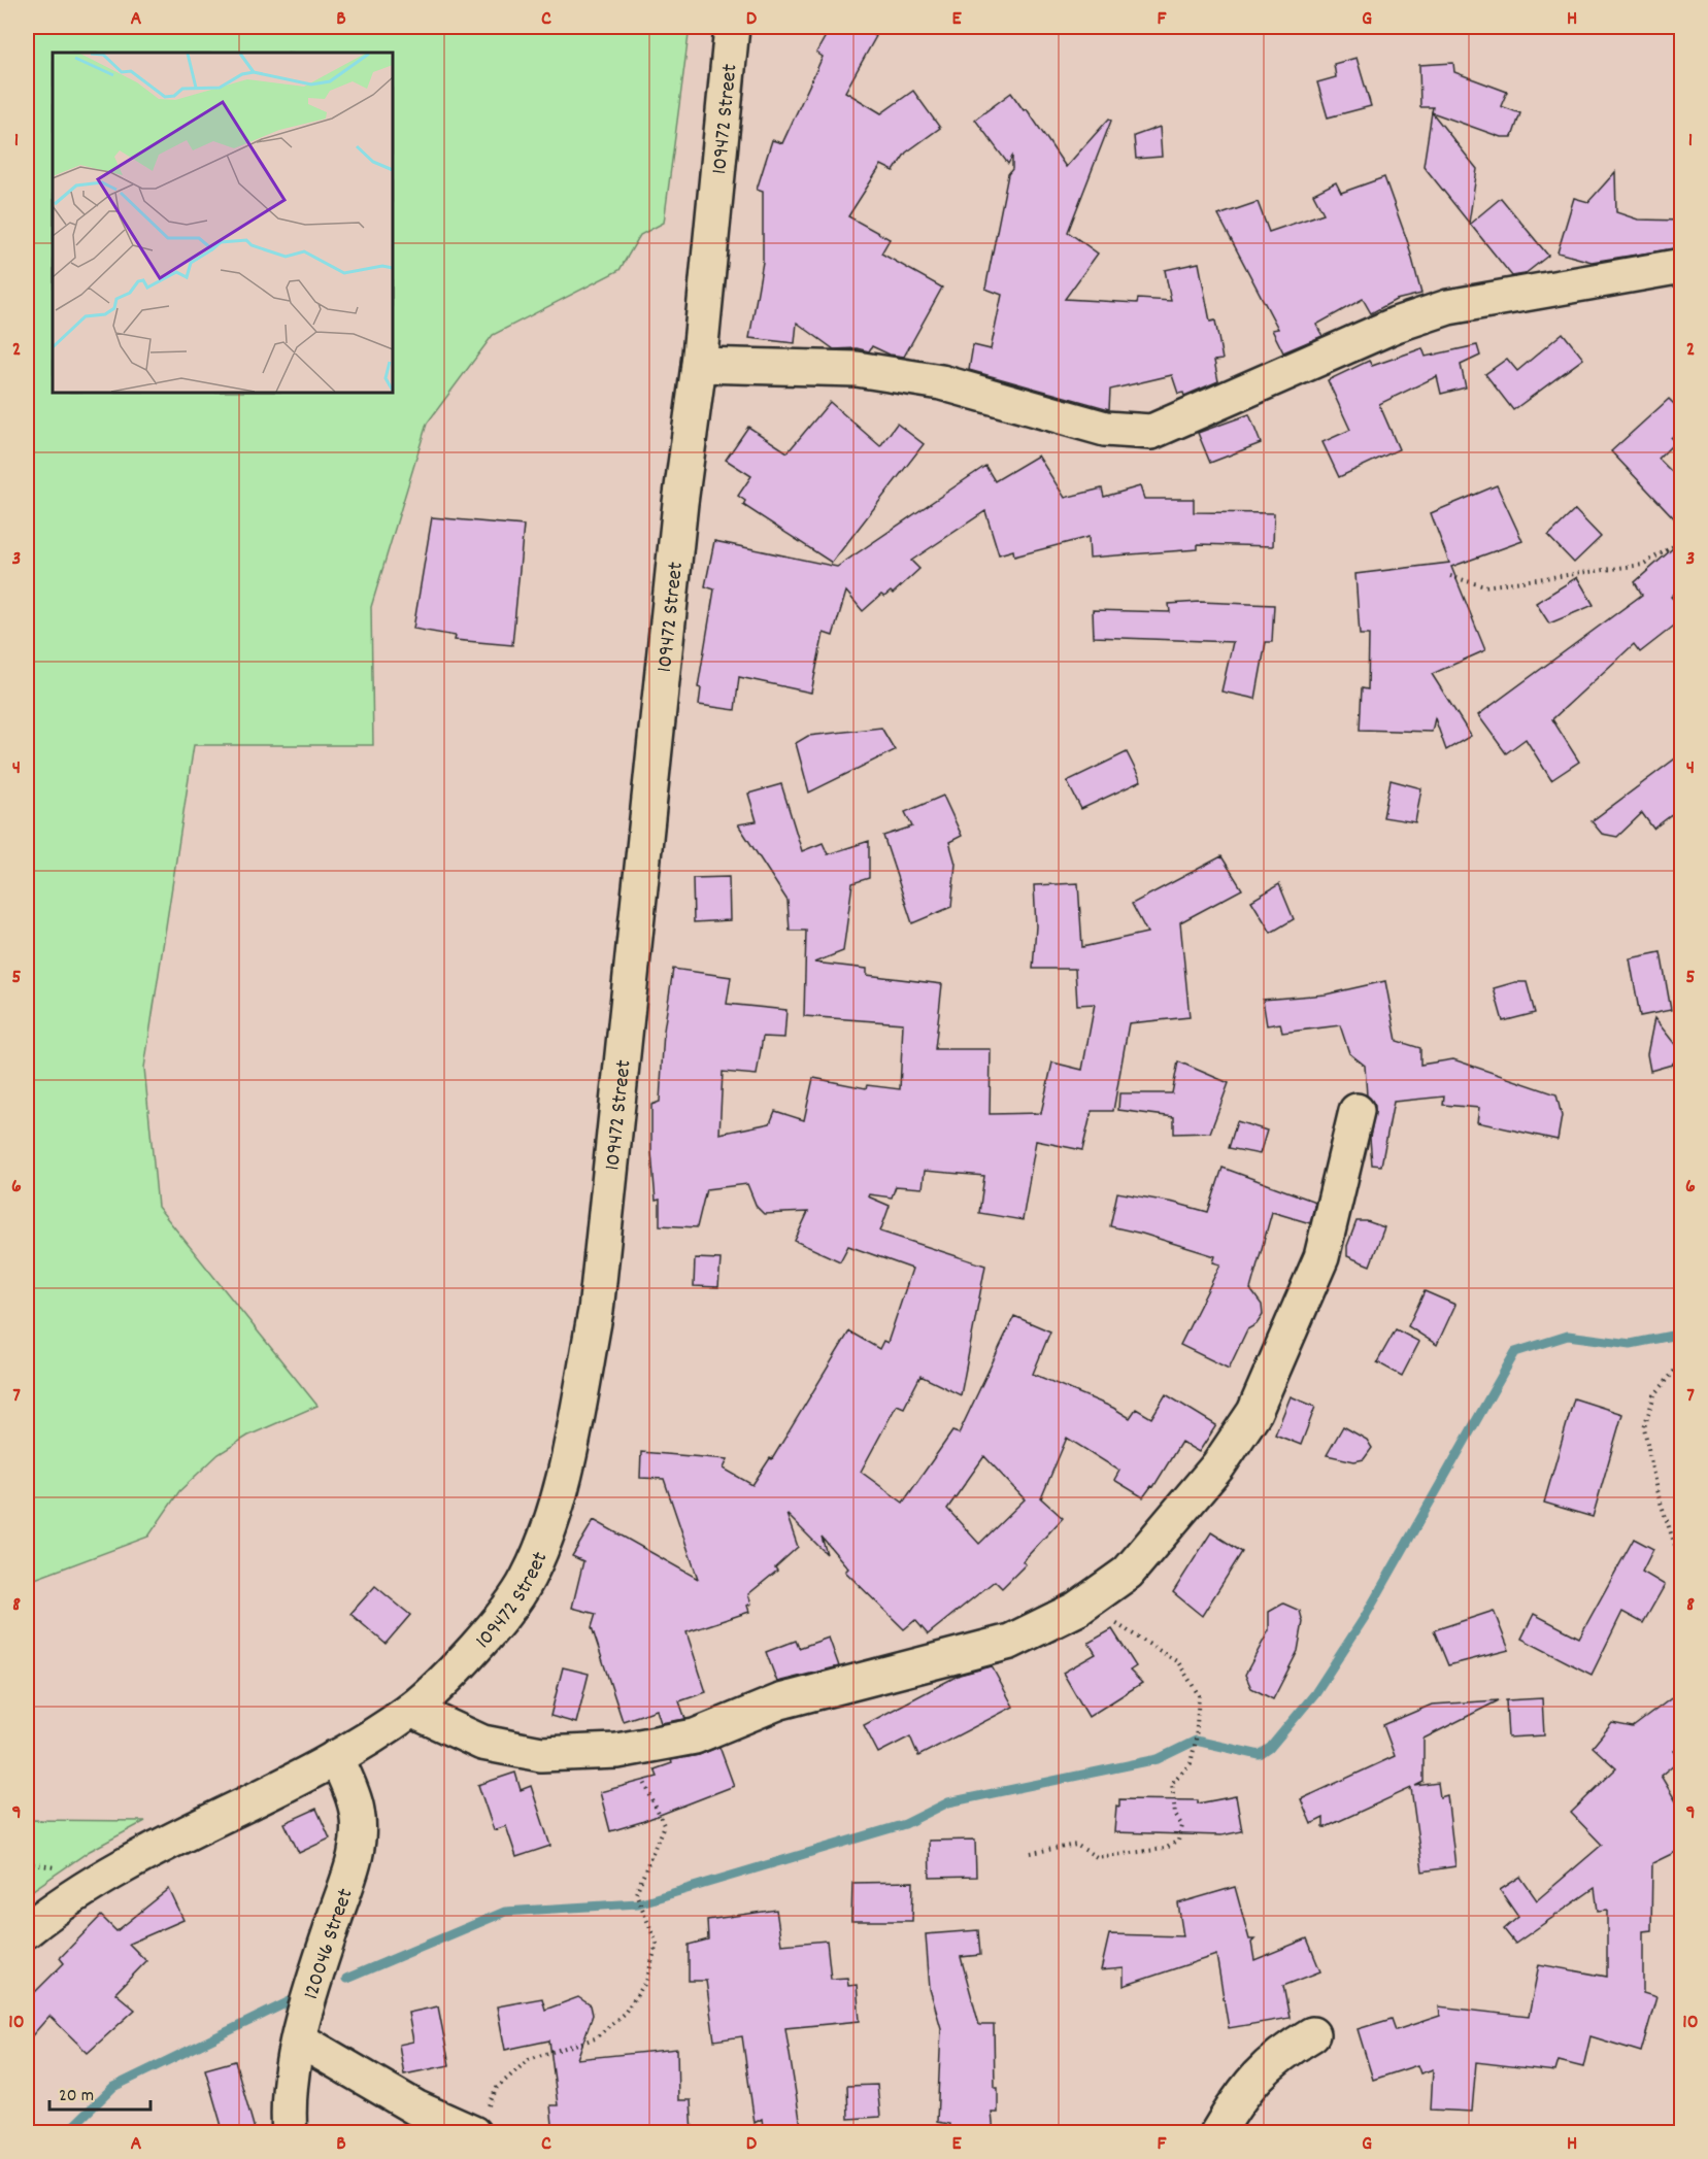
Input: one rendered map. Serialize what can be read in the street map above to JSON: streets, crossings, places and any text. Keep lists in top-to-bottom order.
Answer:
{
  "streets": {
    "street": ["109472 Street", "120046 Street"]
  },
  "crossings": [
    ["109472 Street", "120046 Street"]
  ],
  "scale_bar": "20 m",
  "grid": {
    "columns": [
      "A",
      "B",
      "C",
      "D",
      "E",
      "F",
      "G",
      "H"
    ],
    "rows": [
      "1",
      "2",
      "3",
      "4",
      "5",
      "6",
      "7",
      "8",
      "9",
      "10"
    ]
  }
}
